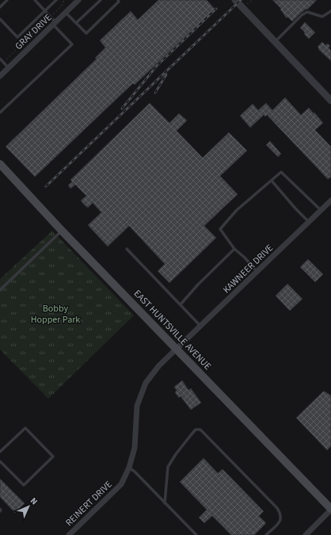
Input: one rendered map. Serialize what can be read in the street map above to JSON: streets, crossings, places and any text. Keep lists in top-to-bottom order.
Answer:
{
  "streets": {
    "main road": ["EAST HUNTSVILLE AVENUE"],
    "street": ["GRAY DRIVE", "KAWNEER DRIVE", "REINERT DRIVE"]
  },
  "crossings": [
    ["KAWNEER DRIVE", "EAST HUNTSVILLE AVENUE"],
    ["KAWNEER DRIVE", "REINERT DRIVE"],
    ["EAST HUNTSVILLE AVENUE", "REINERT DRIVE"]
  ],
  "parks": ["Bobby Hopper Park"],
  "north": "top right"
}
